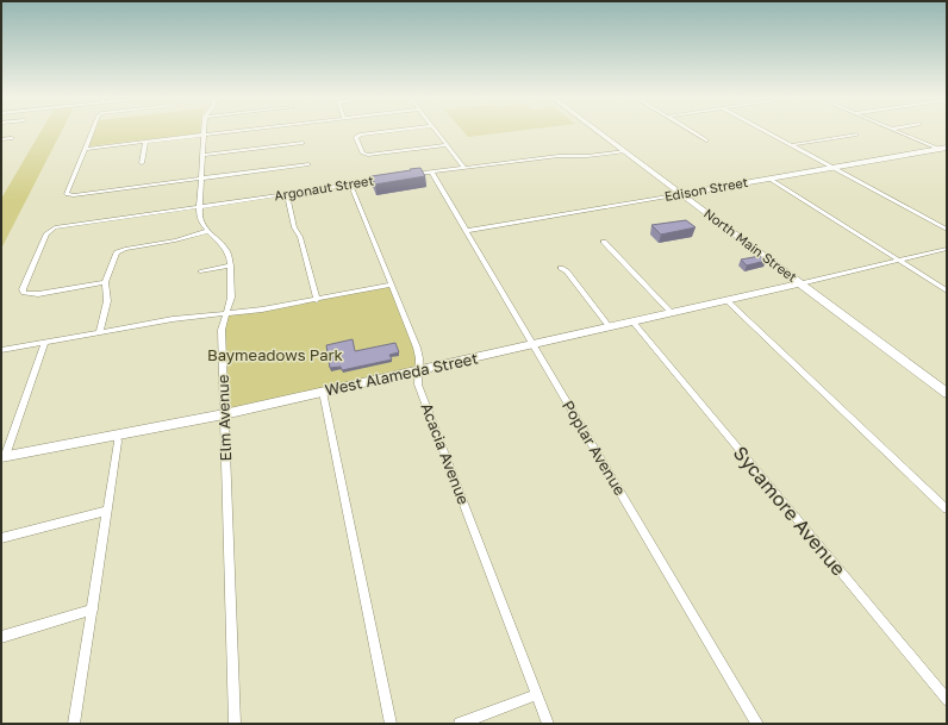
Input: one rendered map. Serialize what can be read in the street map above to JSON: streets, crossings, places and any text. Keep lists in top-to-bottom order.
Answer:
{
  "streets": {
    "main road": ["Edison Street", "North Main Street", "West Alameda Street"],
    "street": [
      "Argonaut Street",
      "Elm Avenue",
      "Poplar Avenue",
      "Acacia Avenue",
      "Sycamore Avenue"
    ]
  },
  "crossings": [
    ["Argonaut Street", "Elm Avenue"],
    ["Argonaut Street", "Acacia Avenue"],
    ["Edison Street", "North Main Street"],
    ["Edison Street", "Poplar Avenue"],
    ["North Main Street", "West Alameda Street"],
    ["West Alameda Street", "Elm Avenue"],
    ["West Alameda Street", "Poplar Avenue"],
    ["West Alameda Street", "Acacia Avenue"],
    ["West Alameda Street", "Sycamore Avenue"]
  ],
  "parks": ["Baymeadows Park"]
}
